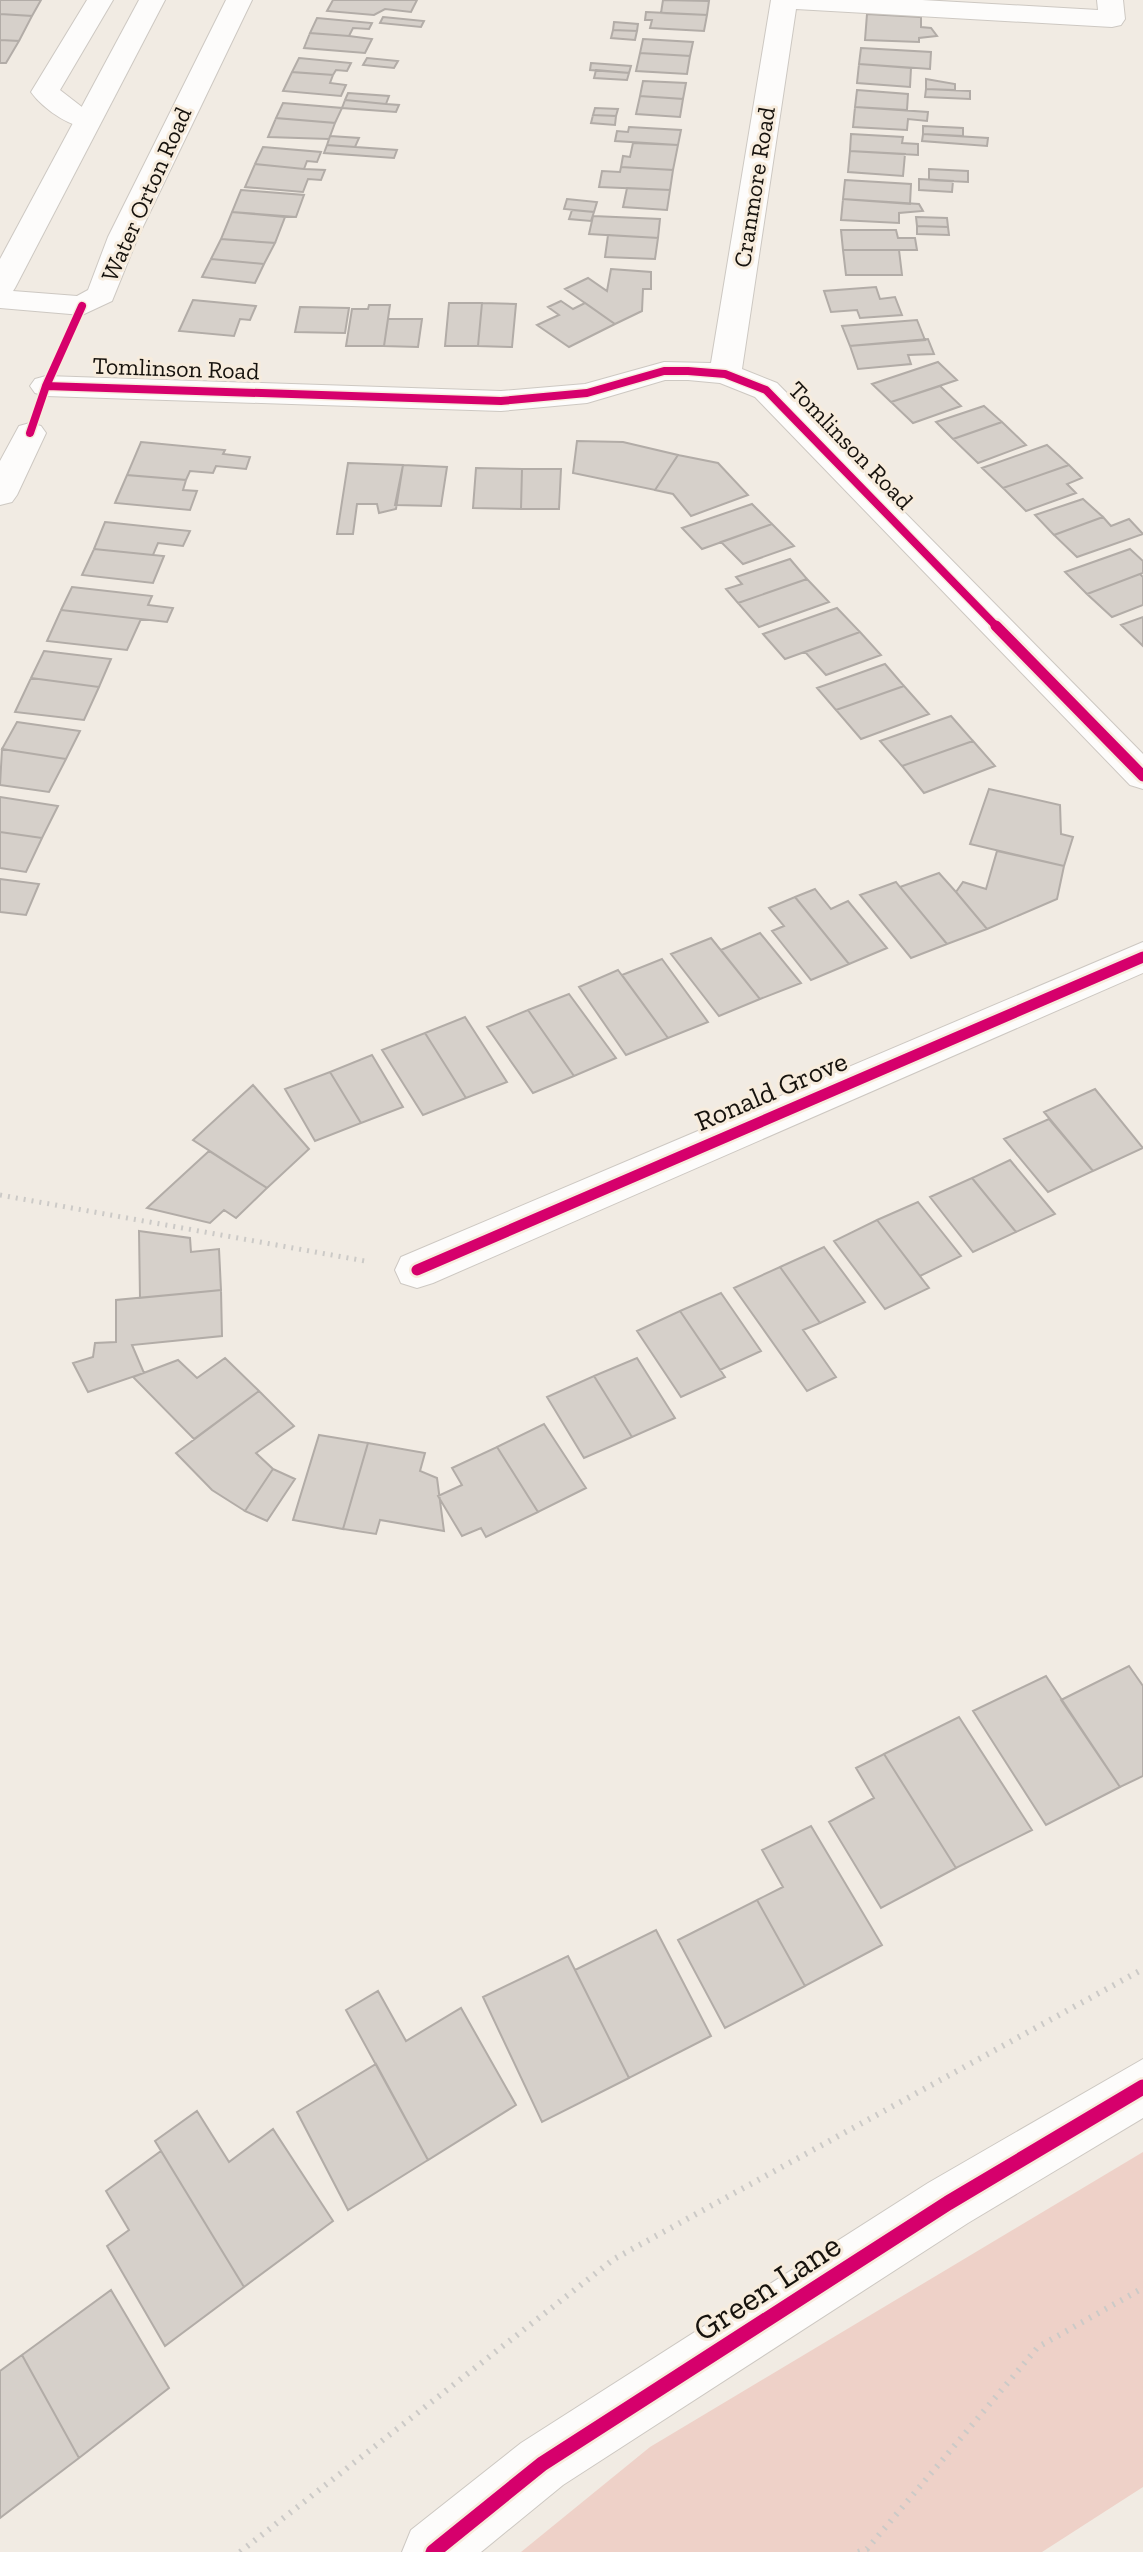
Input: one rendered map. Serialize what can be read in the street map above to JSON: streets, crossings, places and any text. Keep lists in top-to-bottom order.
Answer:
{
  "streets": {
    "street": [
      "Cranmore Road",
      "Water Orton Road",
      "Tomlinson Road",
      "Ronald Grove",
      "Green Lane"
    ]
  },
  "crossings": [
    ["Cranmore Road", "Tomlinson Road"]
  ]
}
